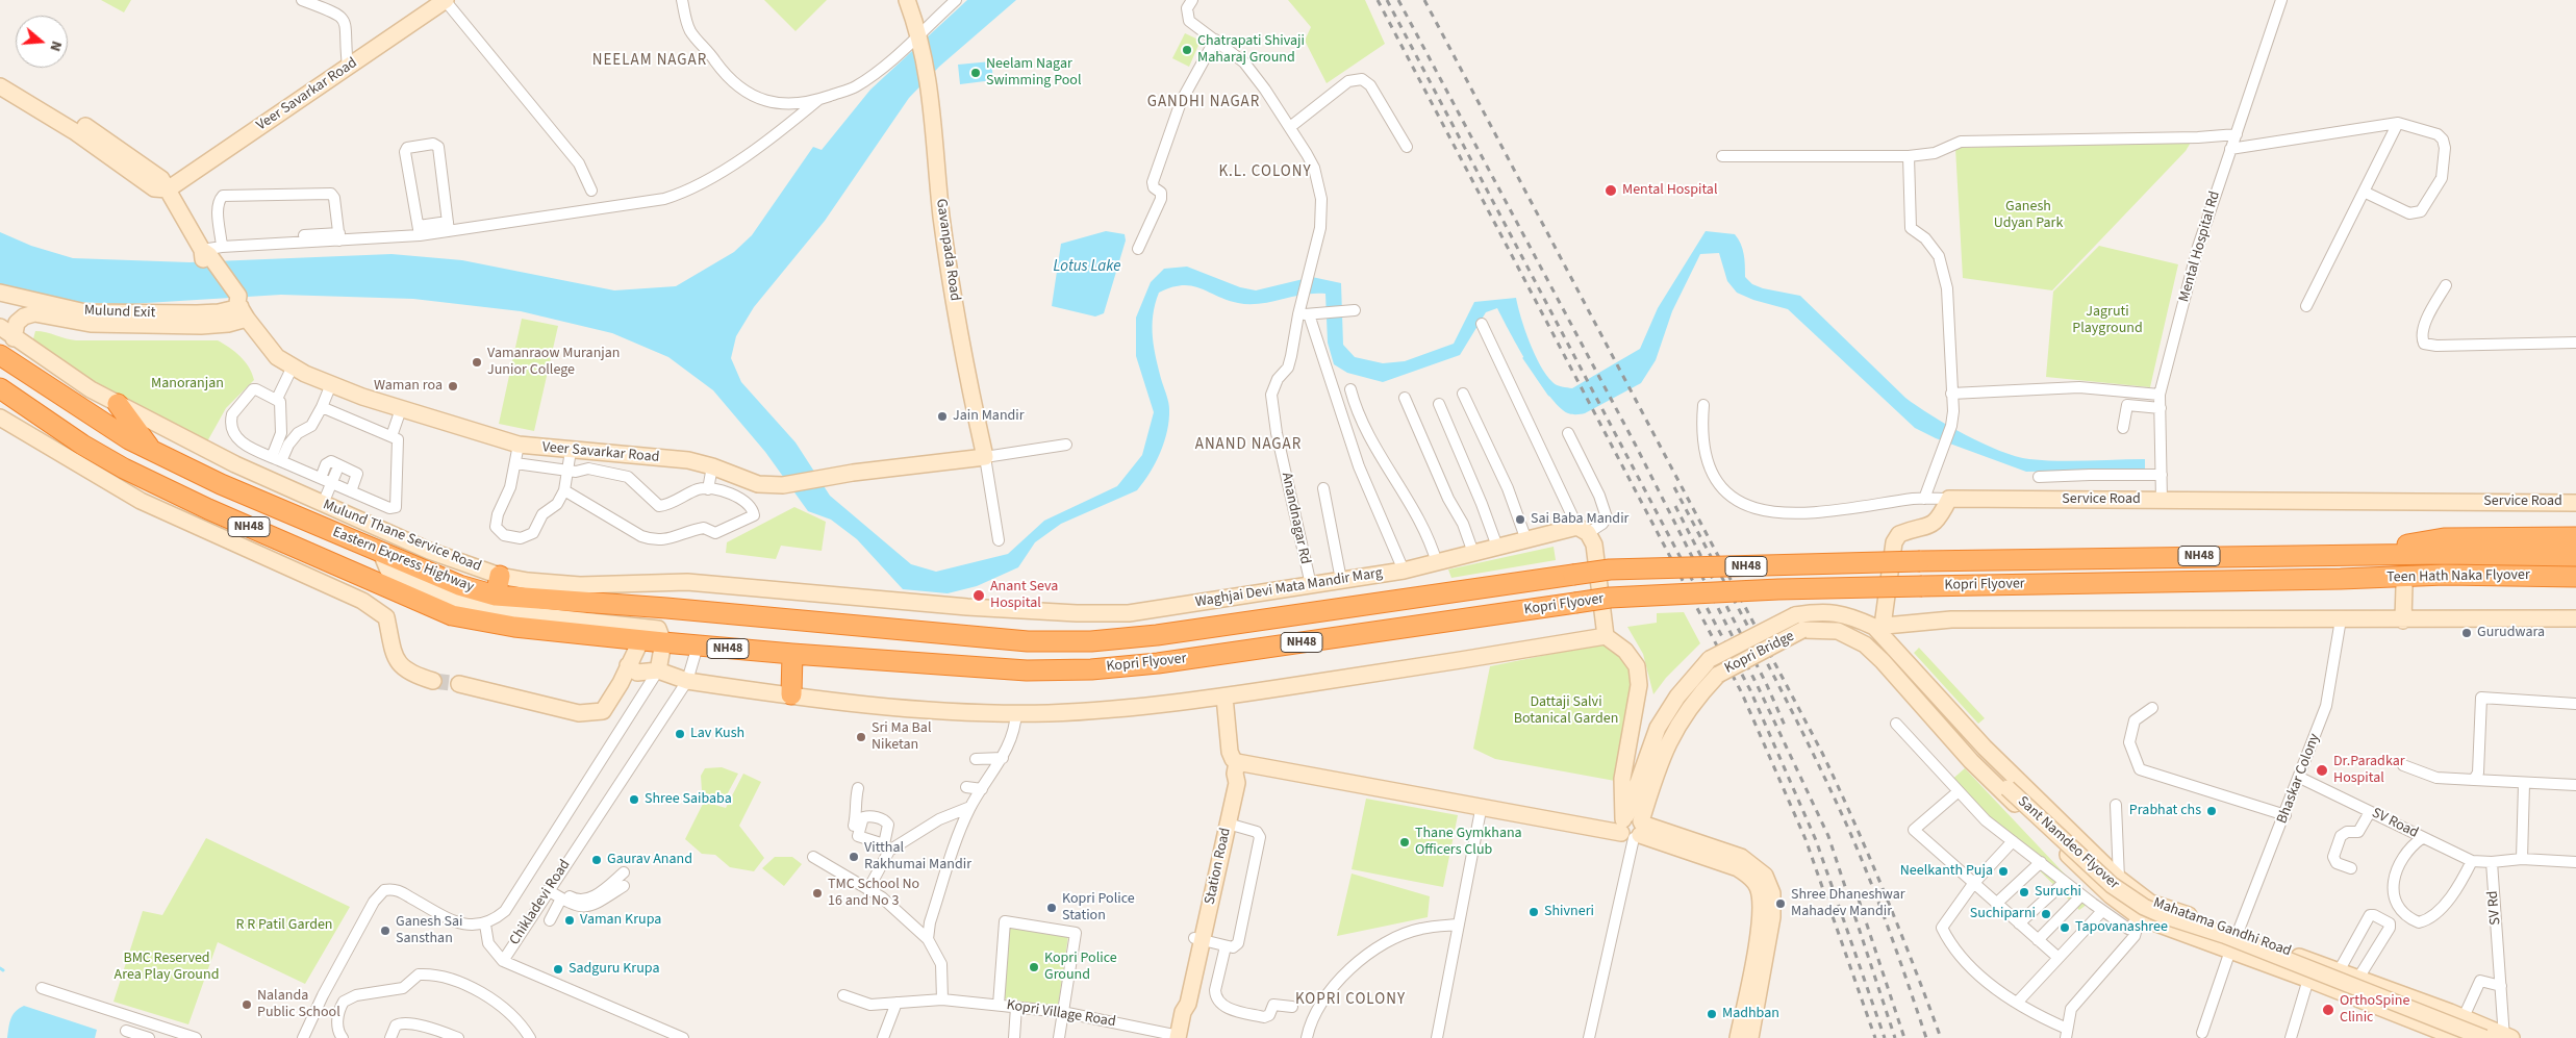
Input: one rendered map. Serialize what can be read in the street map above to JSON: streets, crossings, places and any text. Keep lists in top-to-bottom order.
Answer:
{
  "streets": {
    "highway": [
      "NH48",
      "Eastern Express Highway",
      "Teen Hath Naka Flyover",
      "Kopri Flyover"
    ],
    "street": [
      "Veer Savarkar Road",
      "Mental Hospital Rd",
      "Gavanpada Road",
      "Mulund Exit",
      "Service Road",
      "Anandnagar Rd",
      "Mulund Thane Service Road",
      "Waghjai Devi Mata Mandir Marg",
      "Kopri Bridge",
      "Bhaskar Colony",
      "SV Road",
      "Sant Namdeo Flyover",
      "Station Road",
      "Chikladevi Road",
      "SV Rd",
      "Mahatama Gandhi Road",
      "Kopri Village Road"
    ]
  },
  "crossings": [
    ["Veer Savarkar Road", "Gavanpada Road"],
    ["Veer Savarkar Road", "Mulund Exit"],
    ["Mental Hospital Rd", "Service Road"],
    ["Anandnagar Rd", "Waghjai Devi Mata Mandir Marg"],
    ["Mulund Thane Service Road", "Waghjai Devi Mata Mandir Marg"],
    ["Eastern Express Highway", "Kopri Flyover"],
    ["Eastern Express Highway", "Chikladevi Road"],
    ["Teen Hath Naka Flyover", "Kopri Flyover"],
    ["Kopri Bridge", "Mahatama Gandhi Road"],
    ["Bhaskar Colony", "SV Road"],
    ["Bhaskar Colony", "Mahatama Gandhi Road"],
    ["SV Road", "SV Rd"],
    ["Sant Namdeo Flyover", "Mahatama Gandhi Road"],
    ["Station Road", "Kopri Village Road"],
    ["SV Rd", "Mahatama Gandhi Road"]
  ],
  "districts": [
    "NEELAM NAGAR",
    "GANDHI NAGAR",
    "K.L. COLONY",
    "ANAND NAGAR",
    "KOPRI COLONY"
  ],
  "water": ["Lotus Lake"],
  "parks": [
    "Ganesh Udyan Park",
    "Jagruti Playground",
    "Manoranjan",
    "Dattaji Salvi Botanical Garden",
    "R R Patil Garden",
    "BMC Reserved Area Play Ground"
  ],
  "places": [
    "Chatrapati Shivaji Maharaj Ground",
    "Neelam Nagar Swimming Pool",
    "Mental Hospital",
    "Vamanraow Muranjan Junior College",
    "Waman roa",
    "Jain Mandir",
    "Sai Baba Mandir",
    "Anant Seva Hospital",
    "Gurudwara",
    "Lav Kush",
    "Sri Ma Bal Niketan",
    "Dr.Paradkar Hospital",
    "Shree Saibaba",
    "Prabhat chs",
    "Thane Gymkhana Officers Club",
    "Vitthal Rakhumai Mandir",
    "Gaurav Anand",
    "Neelkanth Puja",
    "Suruchi",
    "TMC School No 16 and No 3",
    "Shree Dhaneshwar Mahadev Mandir",
    "Kopri Police Station",
    "Shivneri",
    "Suchiparni",
    "Vaman Krupa",
    "Tapovanashree",
    "Ganesh Sai Sansthan",
    "Kopri Police Ground",
    "Sadguru Krupa",
    "Nalanda Public School",
    "OrthoSpine Clinic",
    "Madhban"
  ],
  "north": "right"
}
